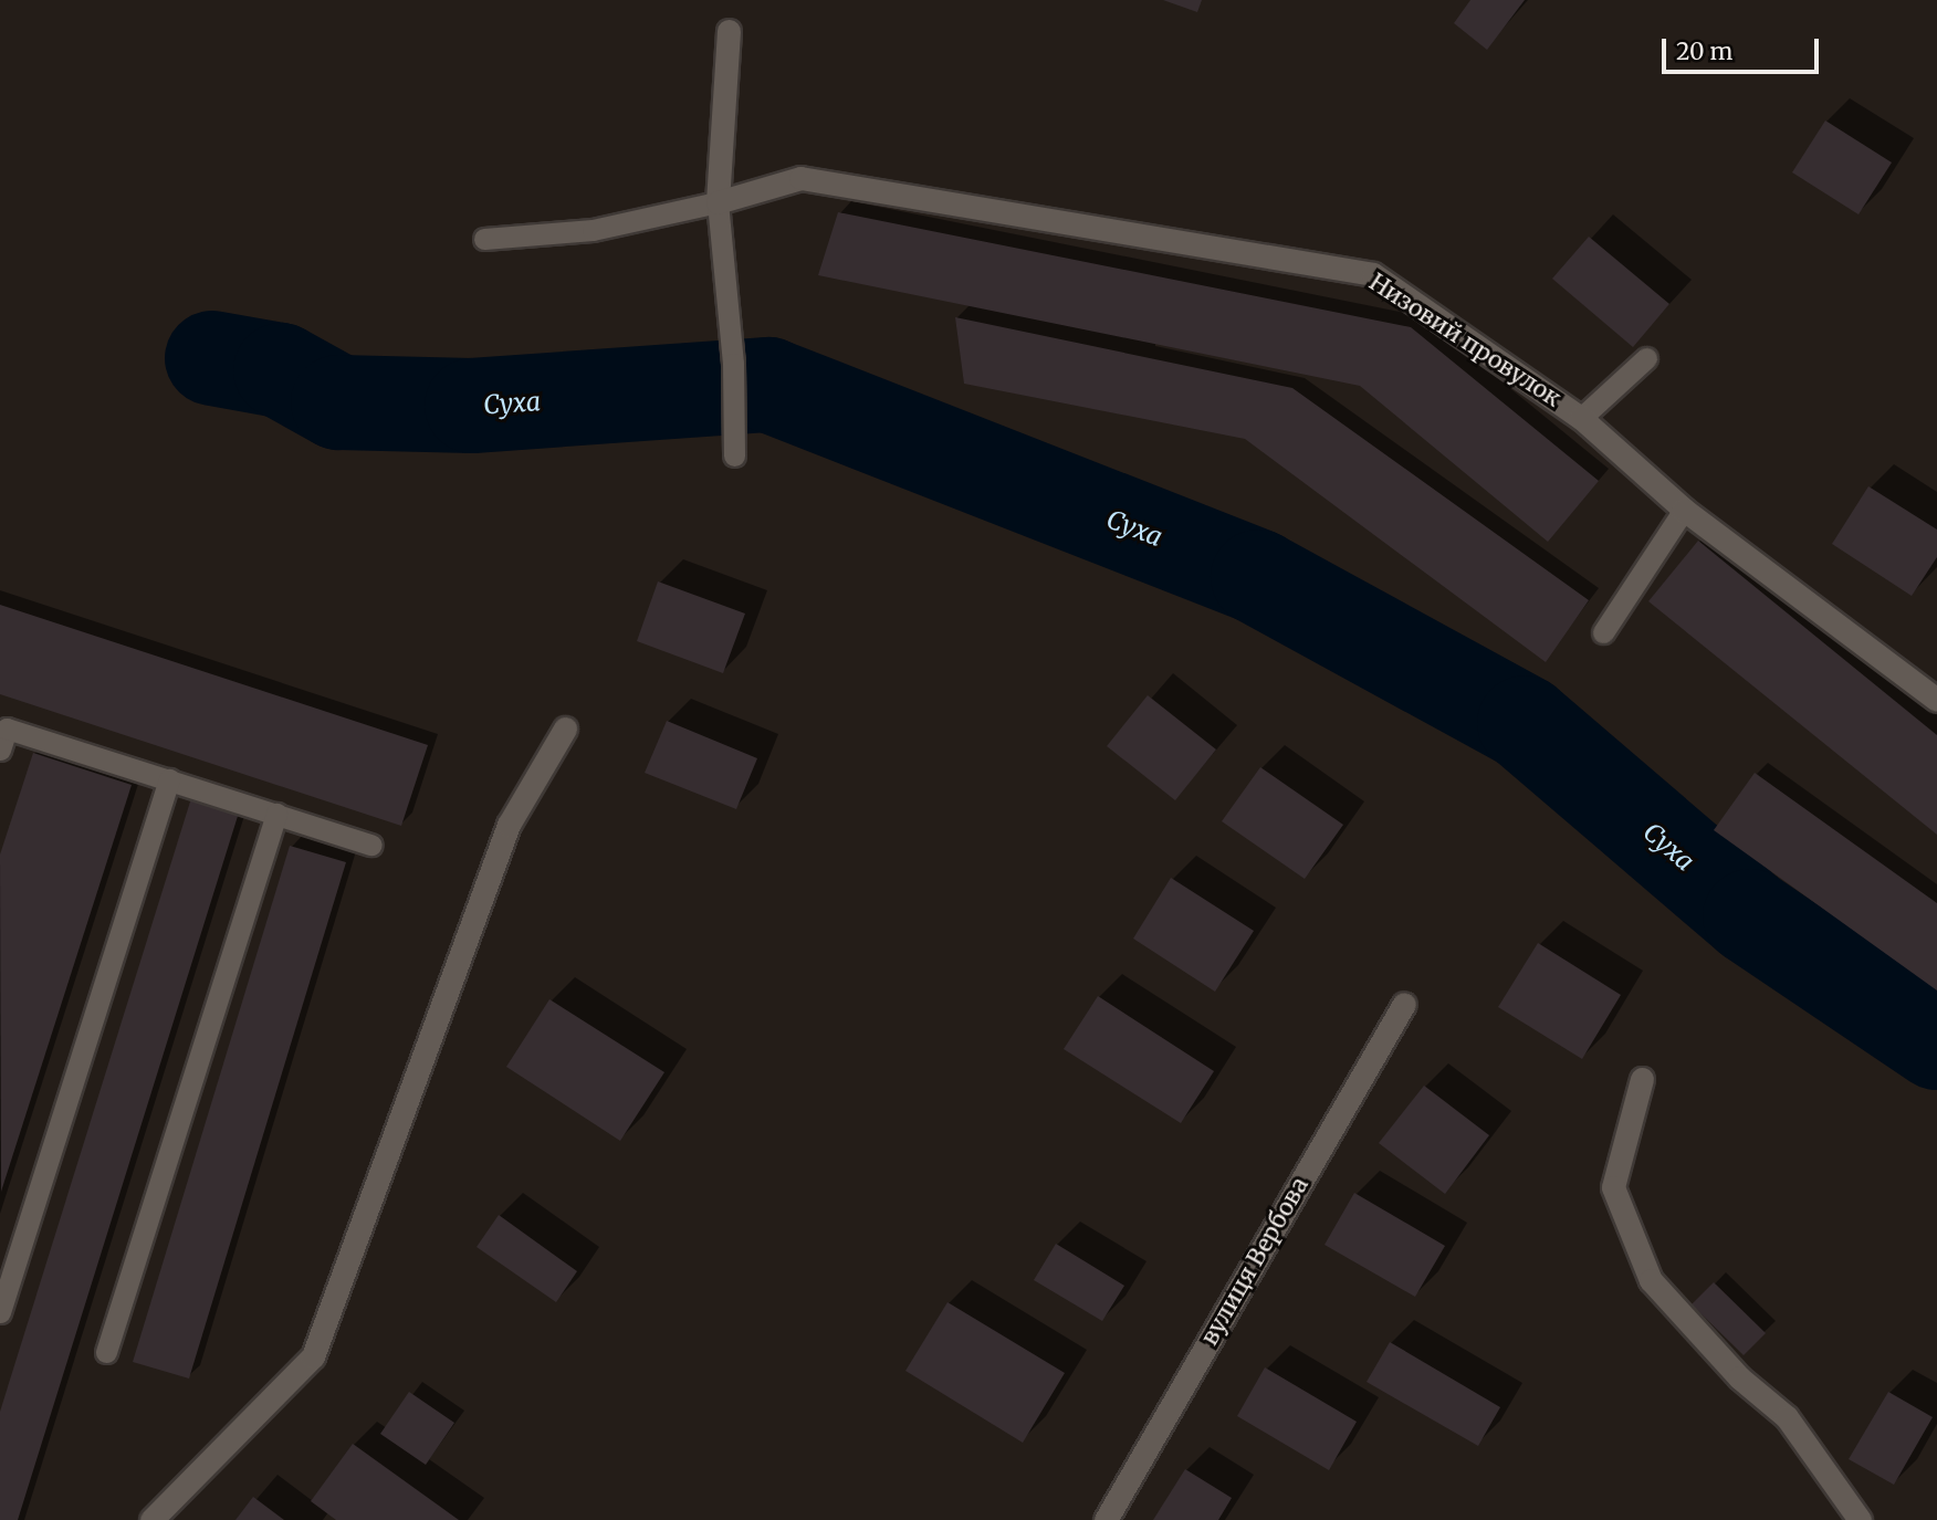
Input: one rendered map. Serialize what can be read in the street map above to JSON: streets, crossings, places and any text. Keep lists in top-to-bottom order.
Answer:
{
  "streets": {
    "street": ["Низовий провулок", "вулиця Вербова"]
  },
  "water": ["Суха"],
  "scale_bar": "20 m"
}
